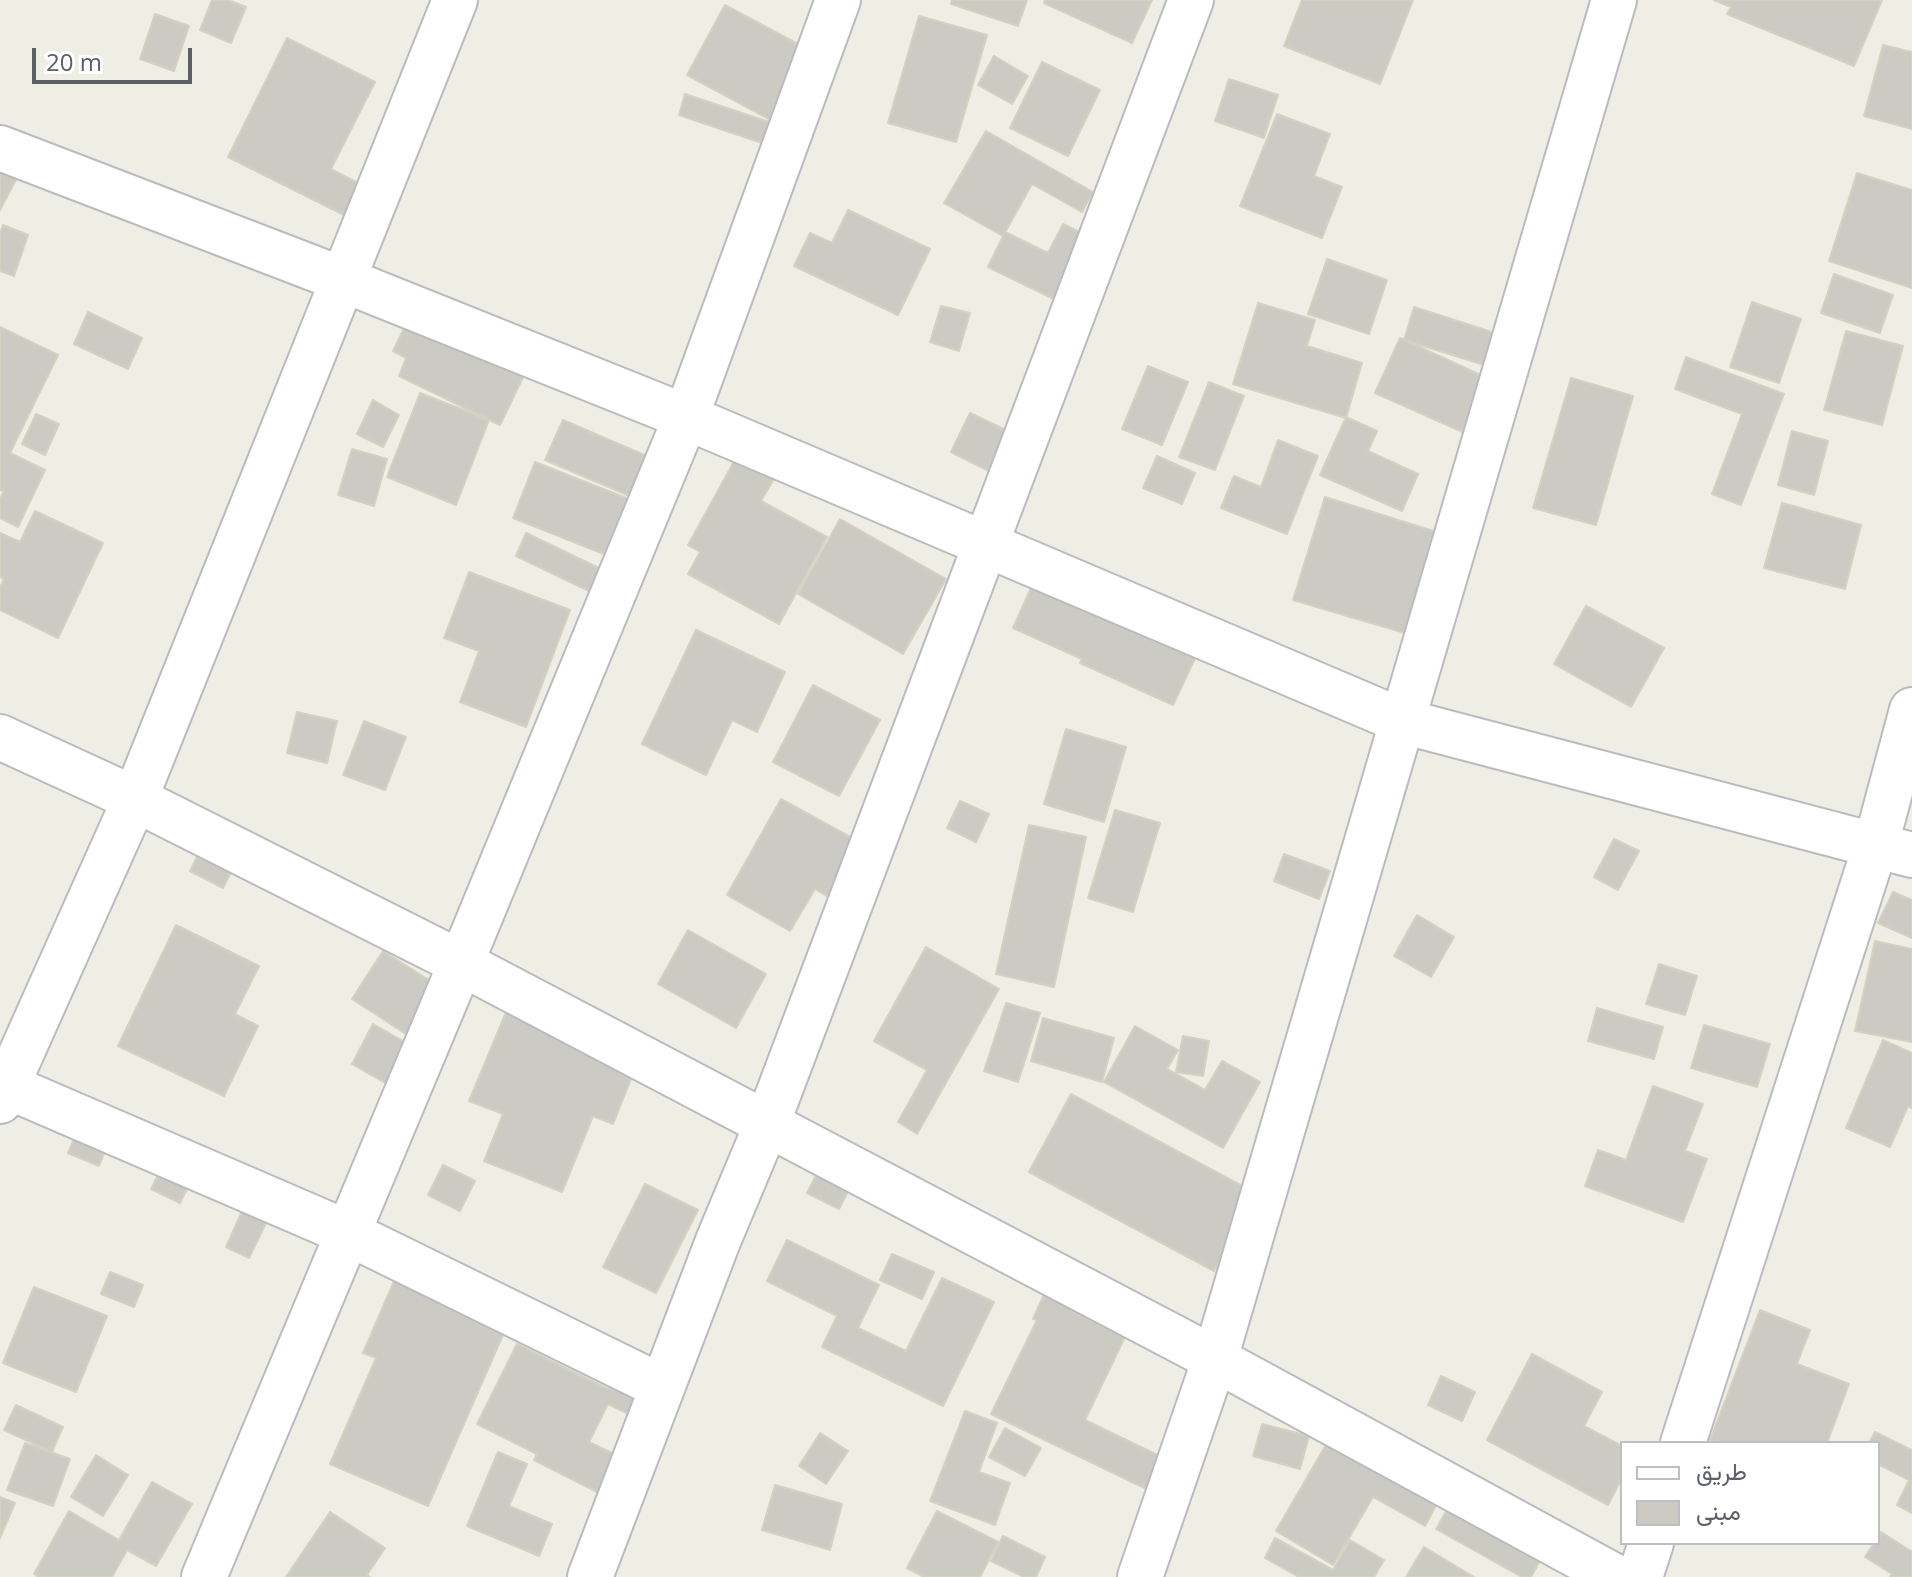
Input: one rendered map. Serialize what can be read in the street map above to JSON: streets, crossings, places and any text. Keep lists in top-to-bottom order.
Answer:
{
  "legend": ["طريق", "مبنى"],
  "scale_bar": "20 m"
}
